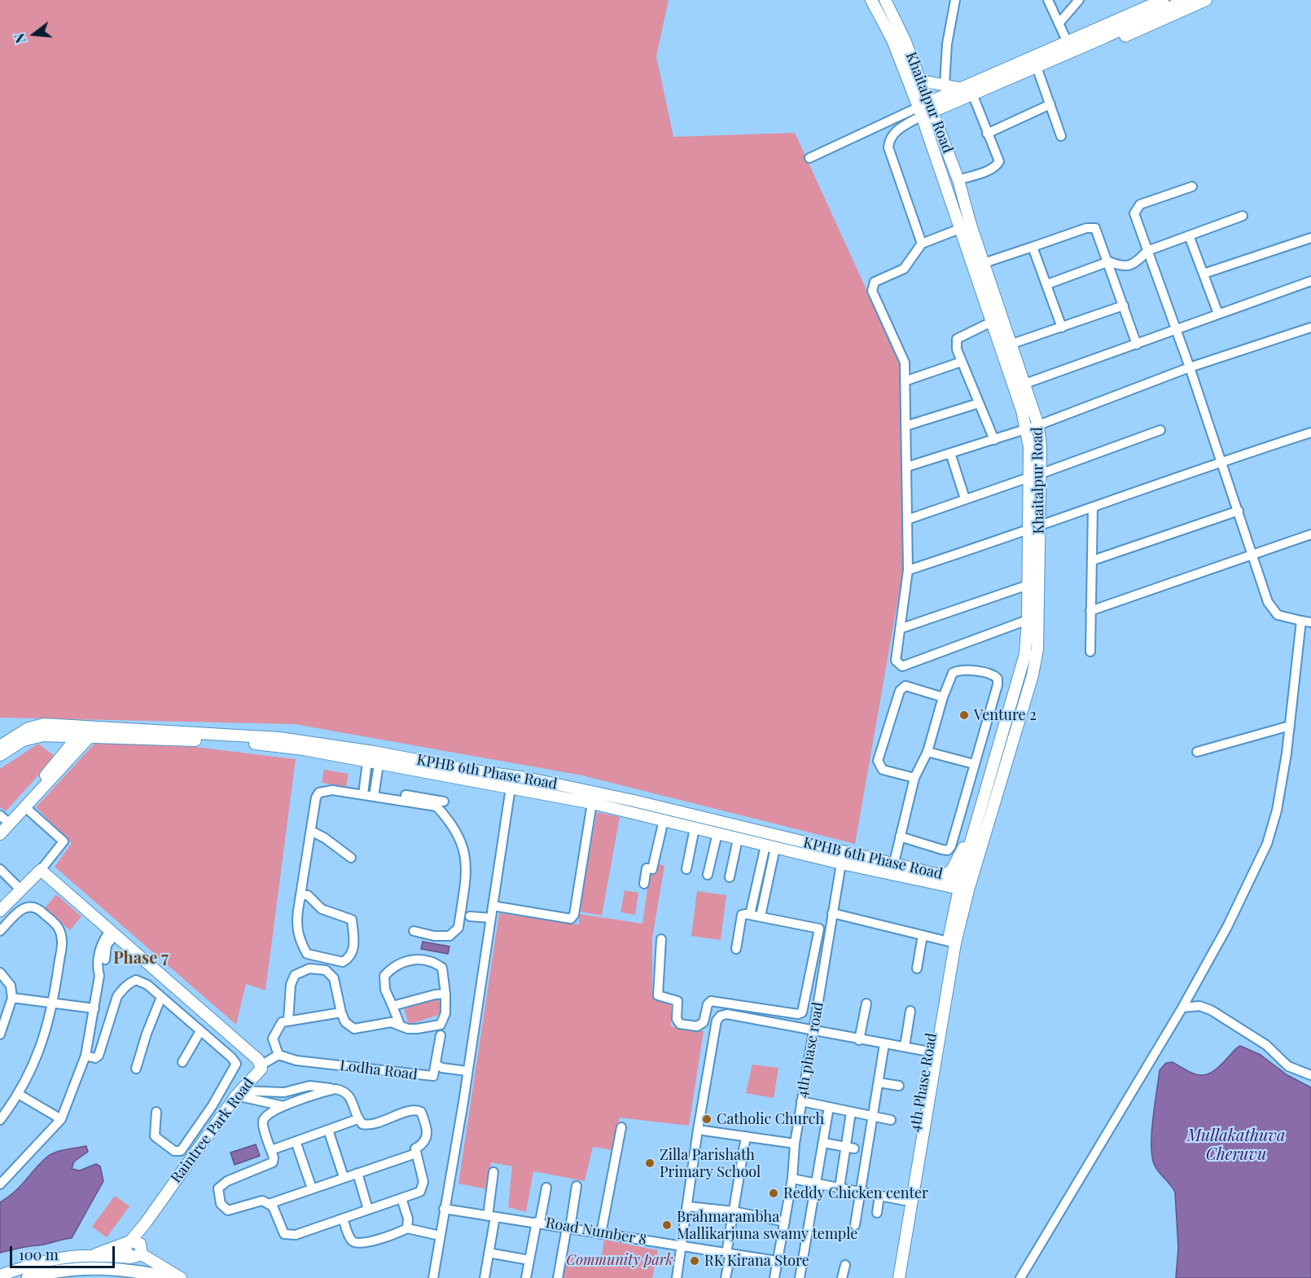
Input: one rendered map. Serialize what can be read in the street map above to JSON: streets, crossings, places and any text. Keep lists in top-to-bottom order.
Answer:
{
  "streets": {
    "street": [
      "Khaitalpur Road",
      "KPHB 6th Phase Road",
      "4th phase road",
      "Lodha Road",
      "4th Phase Road",
      "Raintree Park Road",
      "Road Number 8"
    ]
  },
  "crossings": [
    ["Khaitalpur Road", "KPHB 6th Phase Road"],
    ["Khaitalpur Road", "4th Phase Road"],
    ["KPHB 6th Phase Road", "4th phase road"],
    ["KPHB 6th Phase Road", "4th Phase Road"],
    ["4th phase road", "Road Number 8"]
  ],
  "districts": ["Phase 7"],
  "water": ["Mullakathuva Cheruvu"],
  "parks": ["Community park"],
  "places": [
    "Venture 2",
    "Catholic Church",
    "Zilla Parishath Primary School",
    "Reddy Chicken center",
    "Brahmarambha Mallikarjuna swamy temple",
    "RK Kirana Store"
  ],
  "scale_bar": "100 m",
  "north": "left"
}
